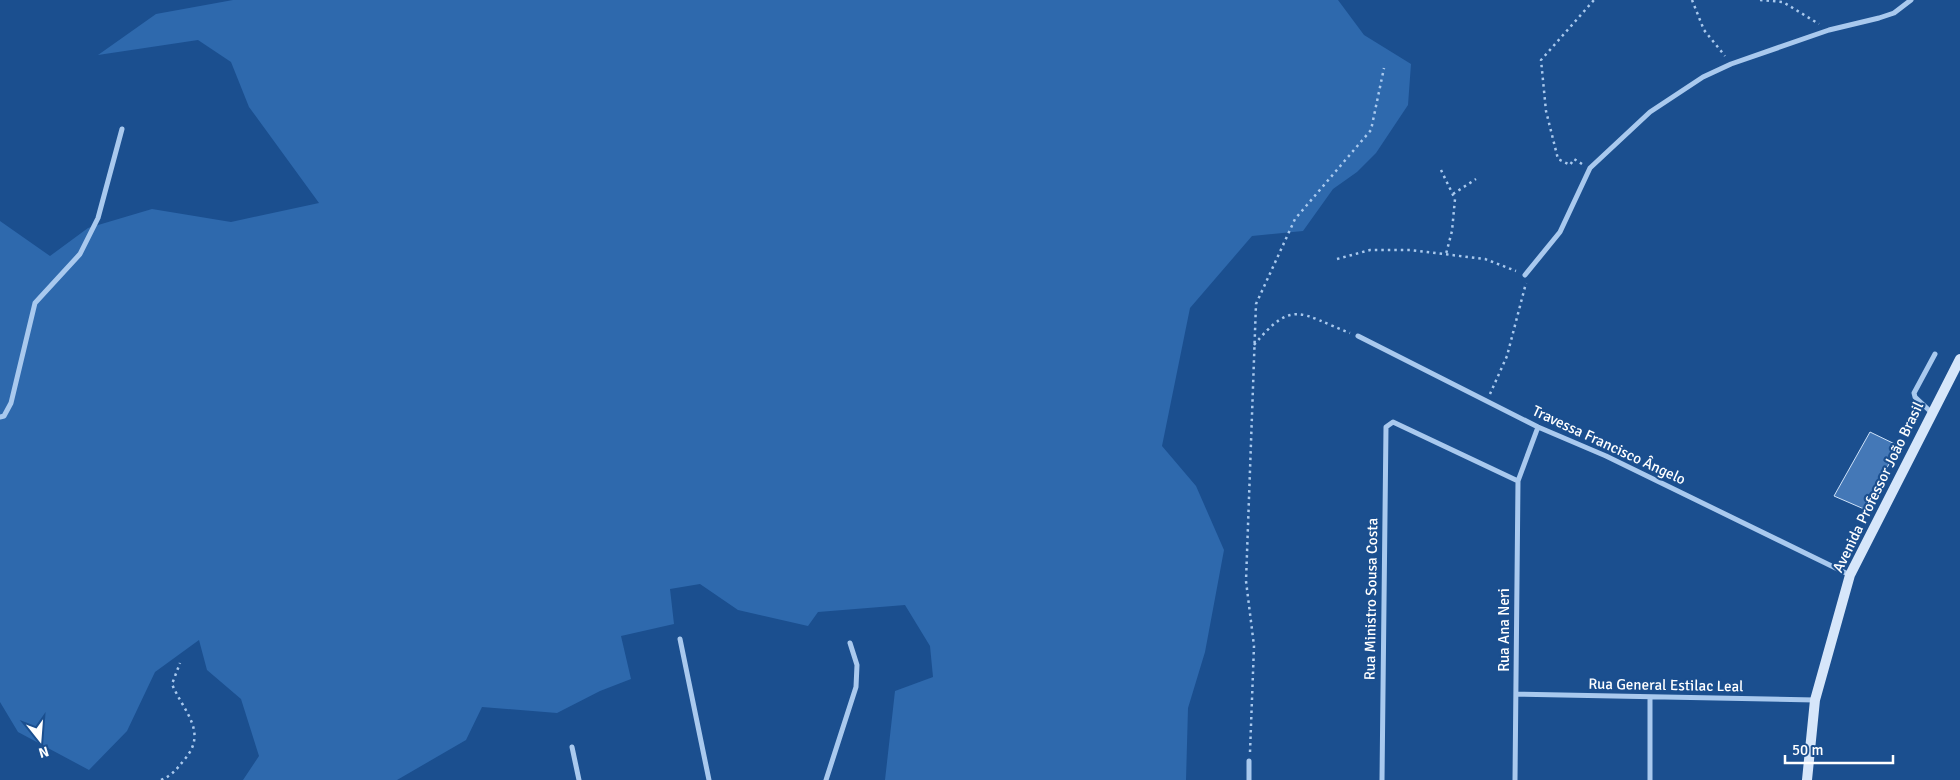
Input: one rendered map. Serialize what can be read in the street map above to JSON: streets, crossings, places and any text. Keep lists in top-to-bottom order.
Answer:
{
  "streets": {
    "main road": ["Avenida Professor João Brasil"],
    "street": [
      "Travessa Francisco Ângelo",
      "Rua Ministro Sousa Costa",
      "Rua Ana Neri",
      "Rua General Estilac Leal"
    ]
  },
  "crossings": [
    ["Travessa Francisco Ângelo", "Avenida Professor João Brasil"],
    ["Travessa Francisco Ângelo", "Rua Ana Neri"],
    ["Avenida Professor João Brasil", "Rua General Estilac Leal"],
    ["Rua Ministro Sousa Costa", "Rua Ana Neri"],
    ["Rua Ana Neri", "Rua General Estilac Leal"]
  ],
  "scale_bar": "50 m",
  "north": "bottom"
}
